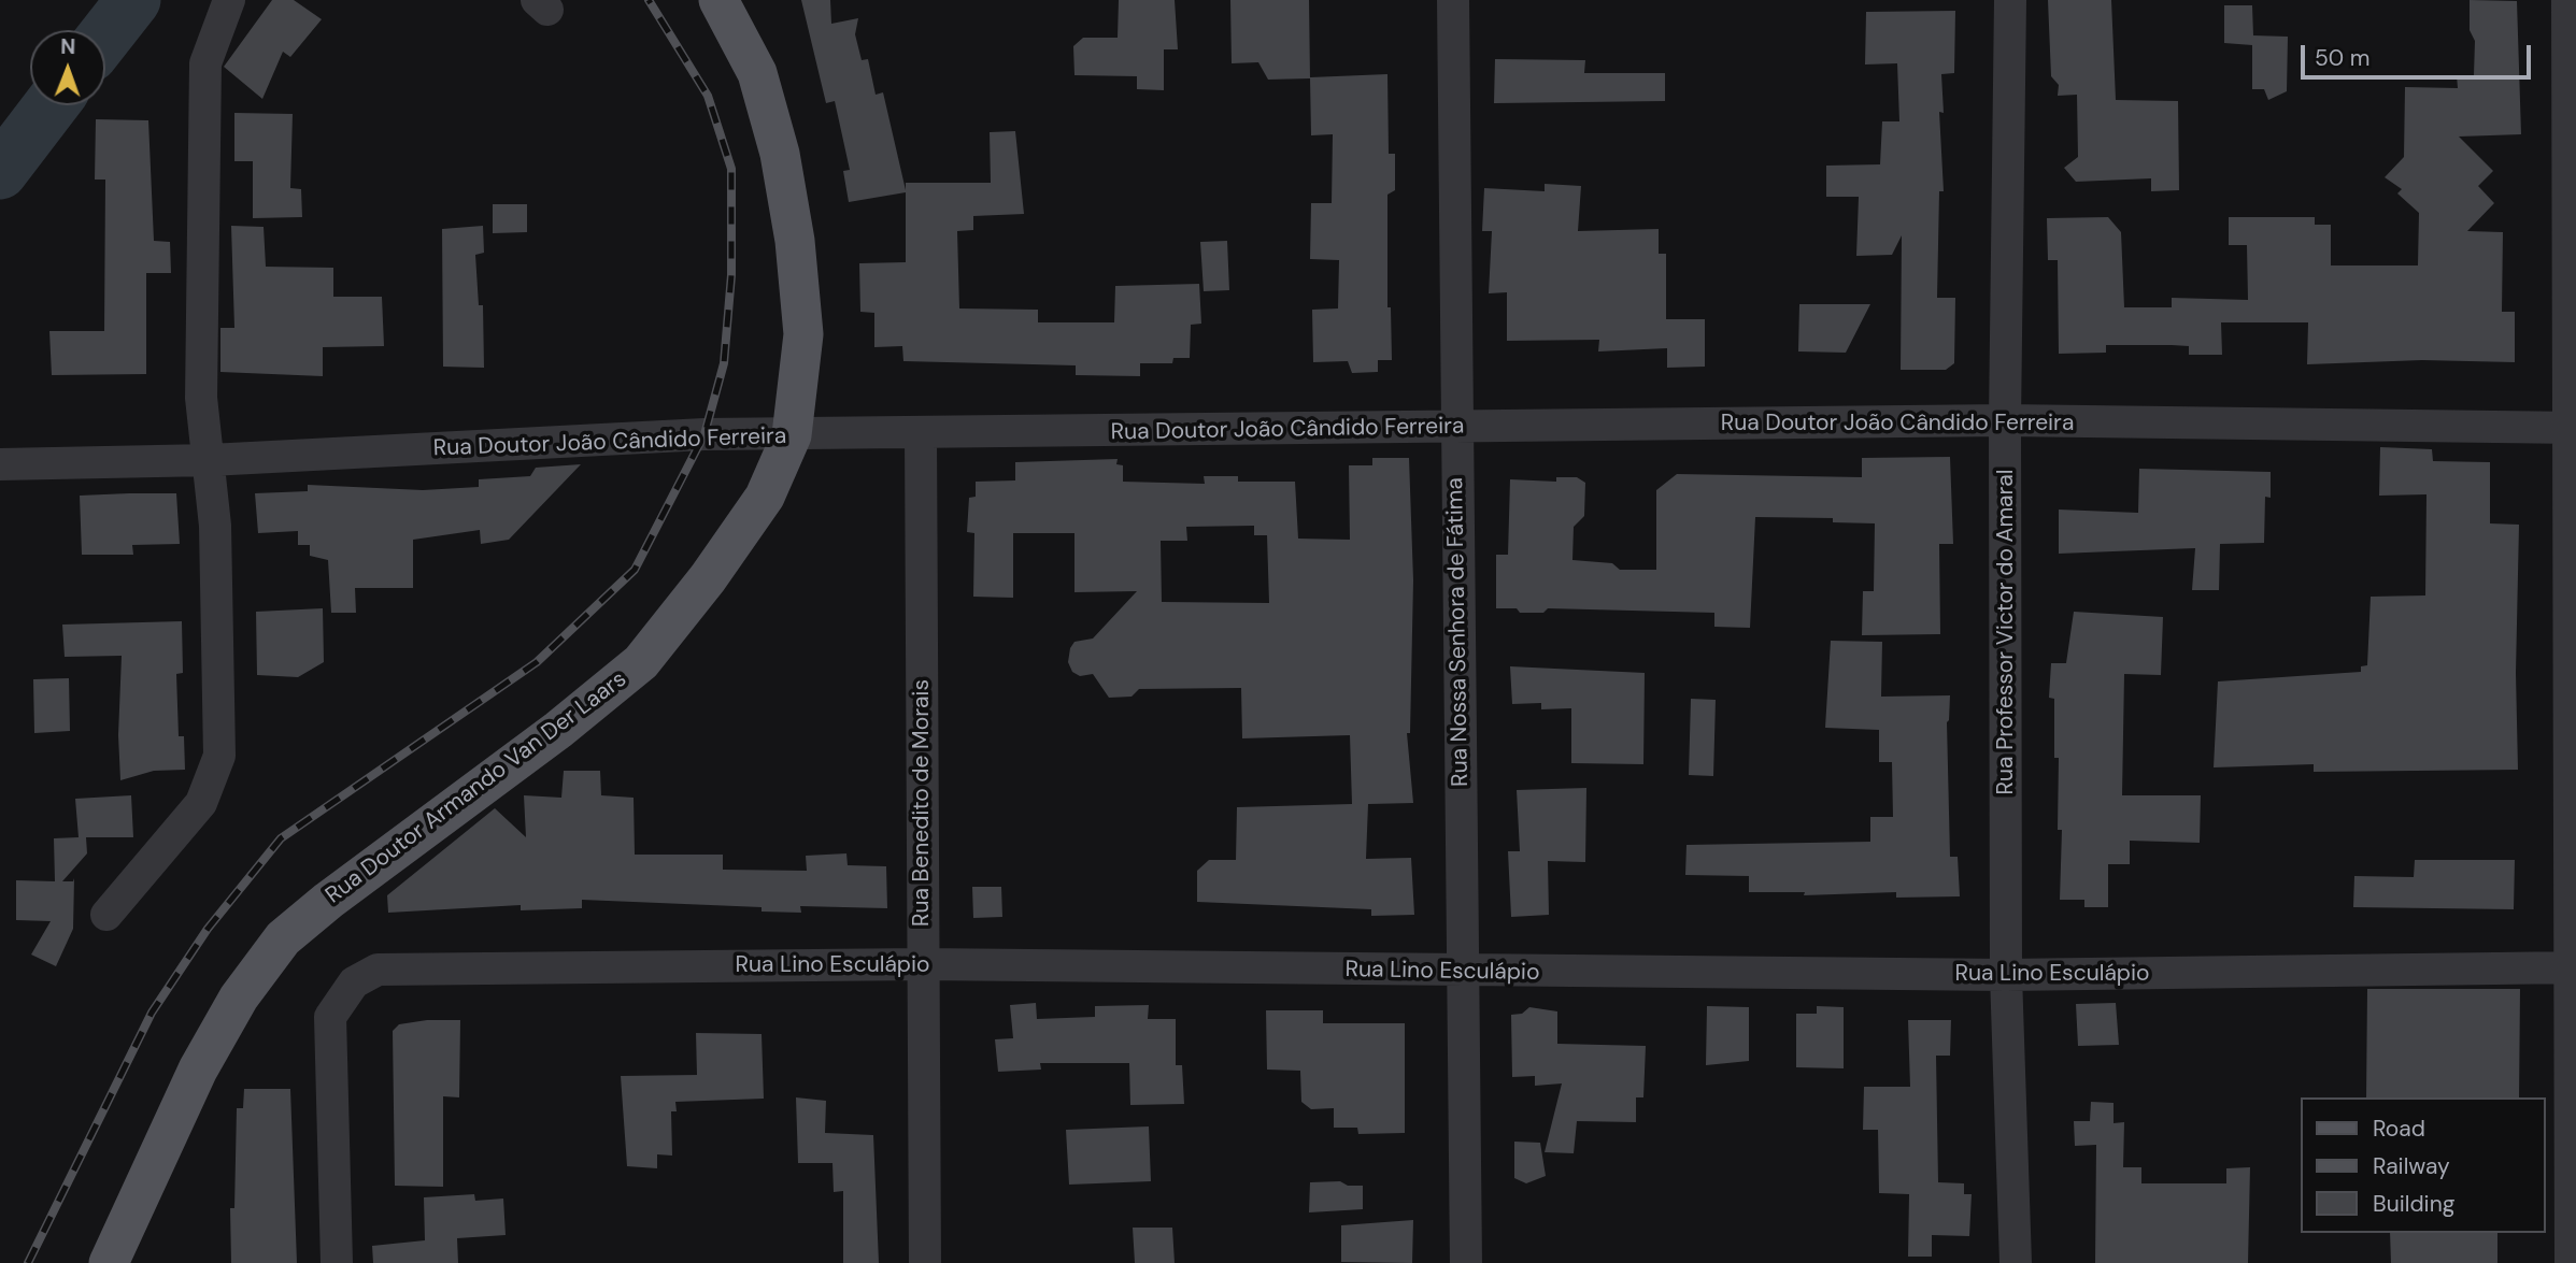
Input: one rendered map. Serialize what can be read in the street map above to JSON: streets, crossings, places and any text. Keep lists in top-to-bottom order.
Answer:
{
  "streets": {
    "main road": ["Rua Doutor Armando Van Der Laars"],
    "street": [
      "Rua Doutor João Cândido Ferreira",
      "Rua Nossa Senhora de Fátima",
      "Rua Professor Victor do Amaral",
      "Rua Benedito de Morais",
      "Rua Lino Esculápio"
    ]
  },
  "crossings": [
    ["Rua Doutor João Cândido Ferreira", "Rua Nossa Senhora de Fátima"],
    ["Rua Doutor João Cândido Ferreira", "Rua Professor Victor do Amaral"],
    ["Rua Doutor João Cândido Ferreira", "Rua Doutor Armando Van Der Laars"],
    ["Rua Doutor João Cândido Ferreira", "Rua Benedito de Morais"],
    ["Rua Nossa Senhora de Fátima", "Rua Lino Esculápio"],
    ["Rua Professor Victor do Amaral", "Rua Lino Esculápio"],
    ["Rua Benedito de Morais", "Rua Lino Esculápio"]
  ],
  "legend": ["Road", "Railway", "Building"],
  "scale_bar": "50 m",
  "north": "top"
}
